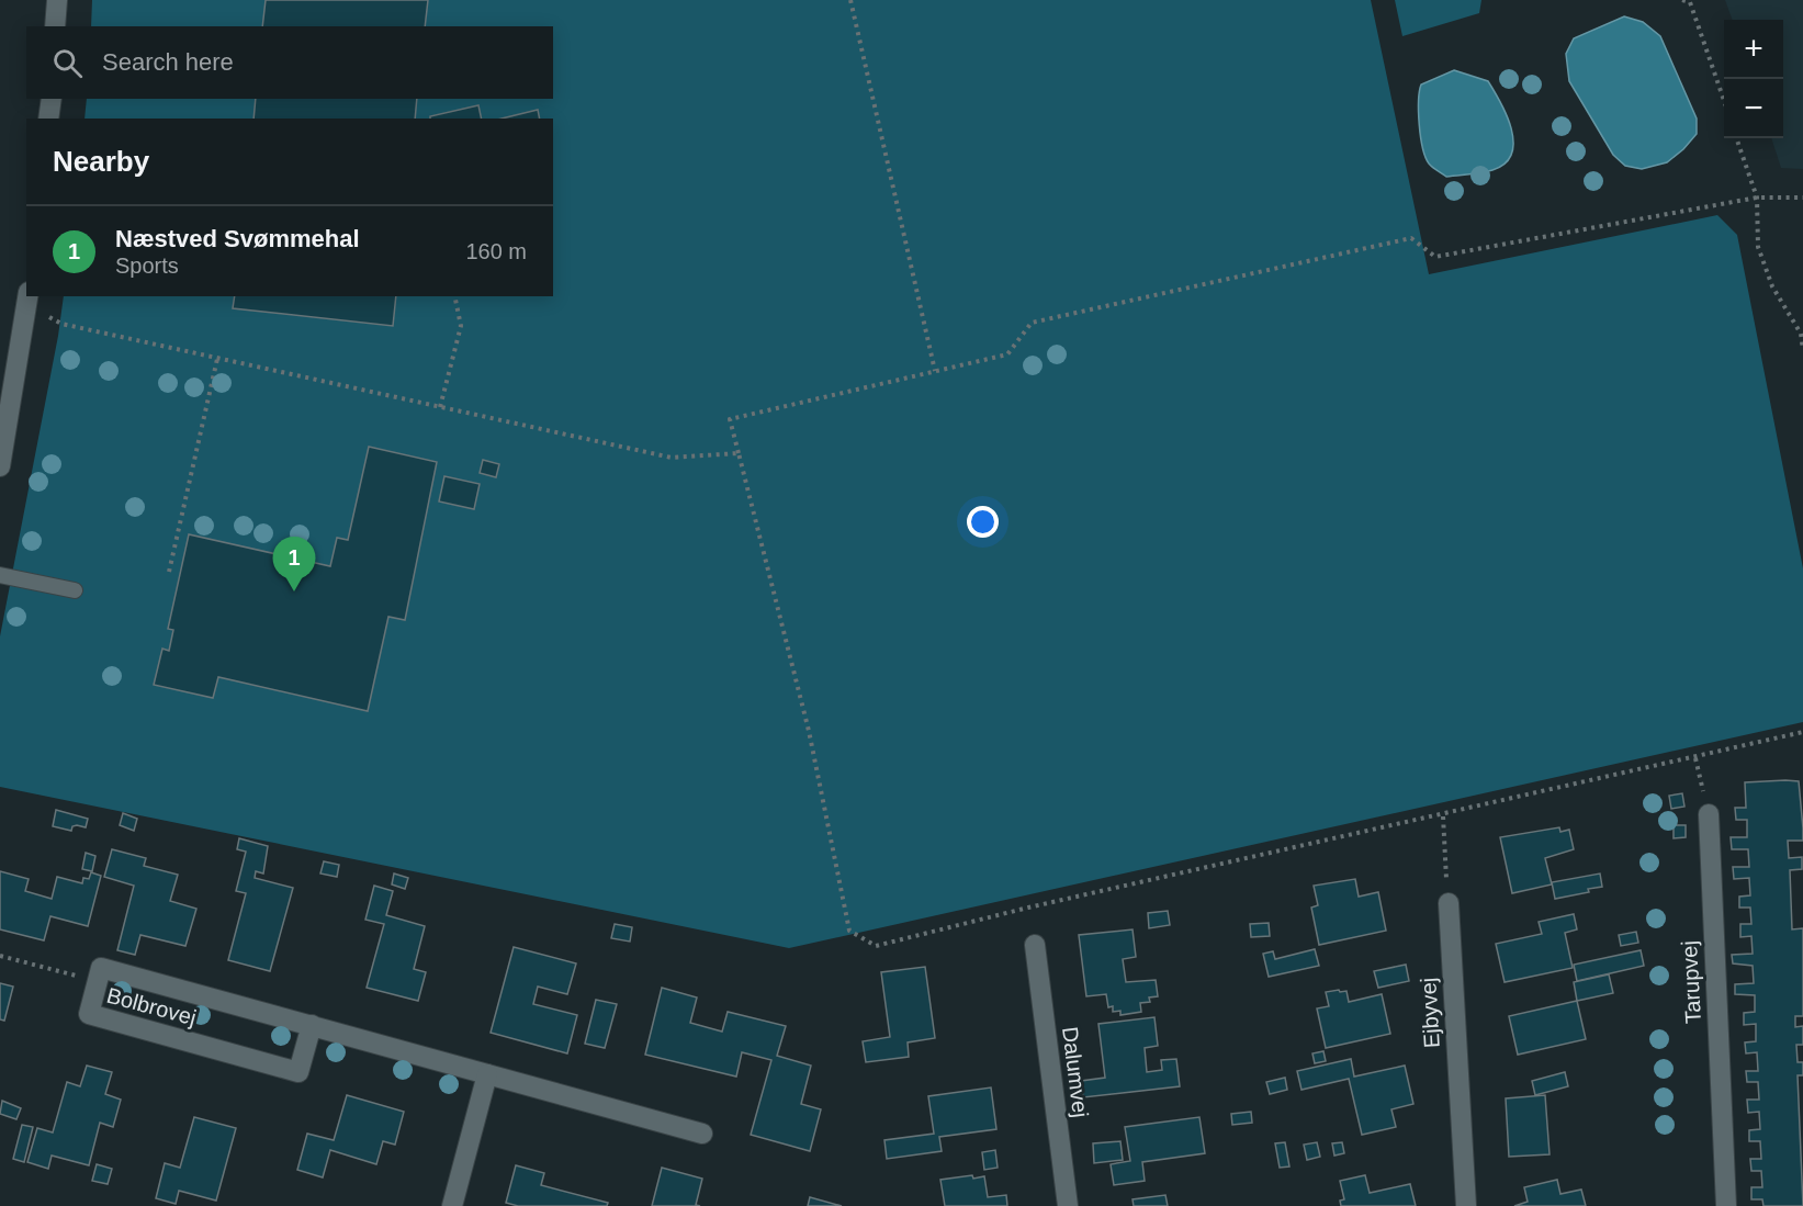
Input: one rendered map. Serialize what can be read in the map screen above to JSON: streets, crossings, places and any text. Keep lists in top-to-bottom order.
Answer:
{
  "streets": {
    "street": [
      "Tarupvej",
      "Bolbrovej",
      "Ejbyvej",
      "Dalumvej"
    ]
  },
  "page": {
    "map_buttons": ["+", "−"],
    "search": "Search here",
    "heading": "Nearby",
    "list": [
      {
        "mark": "1",
        "name": "Næstved Svømmehal",
        "note": "Sports",
        "value": "160 m"
      }
    ],
    "pins": "1"
  }
}
